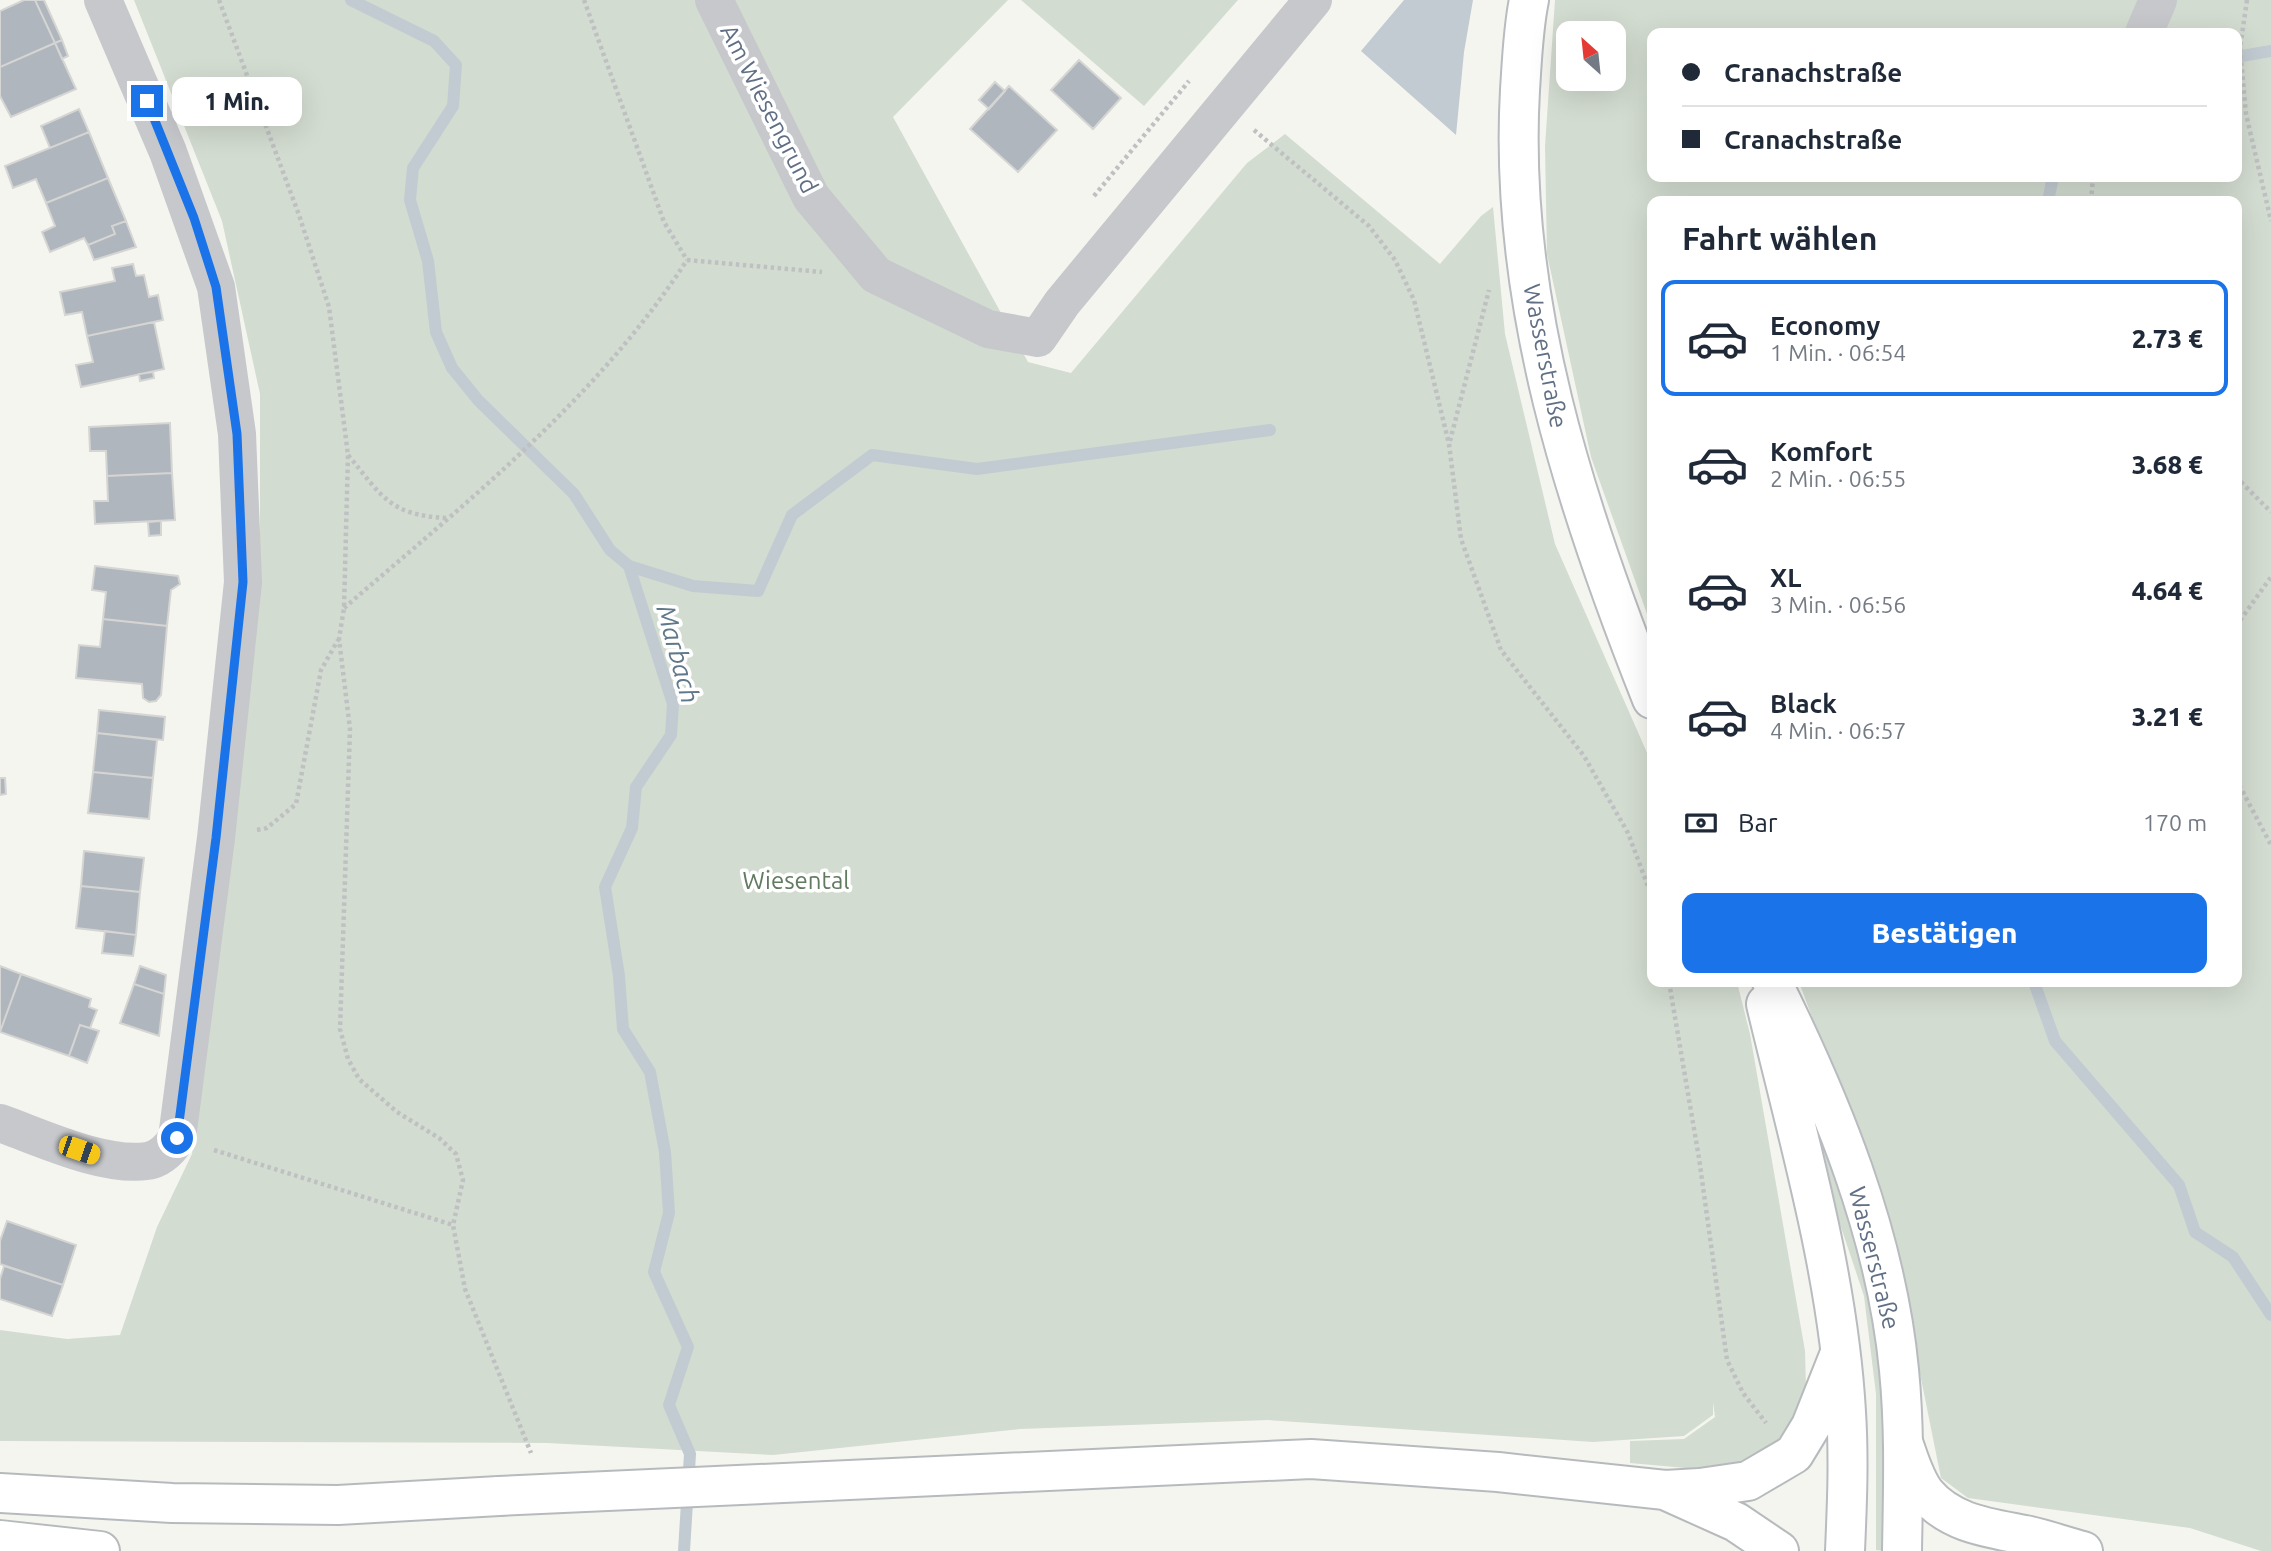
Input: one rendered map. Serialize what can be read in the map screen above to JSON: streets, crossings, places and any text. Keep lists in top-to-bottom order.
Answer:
{
  "streets": {
    "main road": ["Wasserstraße"],
    "street": ["Am Wiesengrund"]
  },
  "water": ["Marbach"],
  "parks": ["Wiesental"],
  "north": "top left",
  "page": {
    "banner": ["Cranachstraße", "Cranachstraße"],
    "bubble": "1 Min.",
    "heading": "Fahrt wählen",
    "list": [
      {
        "name": "Economy",
        "note": "1 Min. · 06:54",
        "value": "2.73 €"
      },
      {
        "name": "Komfort",
        "note": "2 Min. · 06:55",
        "value": "3.68 €"
      },
      {
        "name": "XL",
        "note": "3 Min. · 06:56",
        "value": "4.64 €"
      },
      {
        "name": "Black",
        "note": "4 Min. · 06:57",
        "value": "3.21 €"
      }
    ],
    "pay": ["Bar", "170 m"],
    "buttons": "Bestätigen"
  }
}
